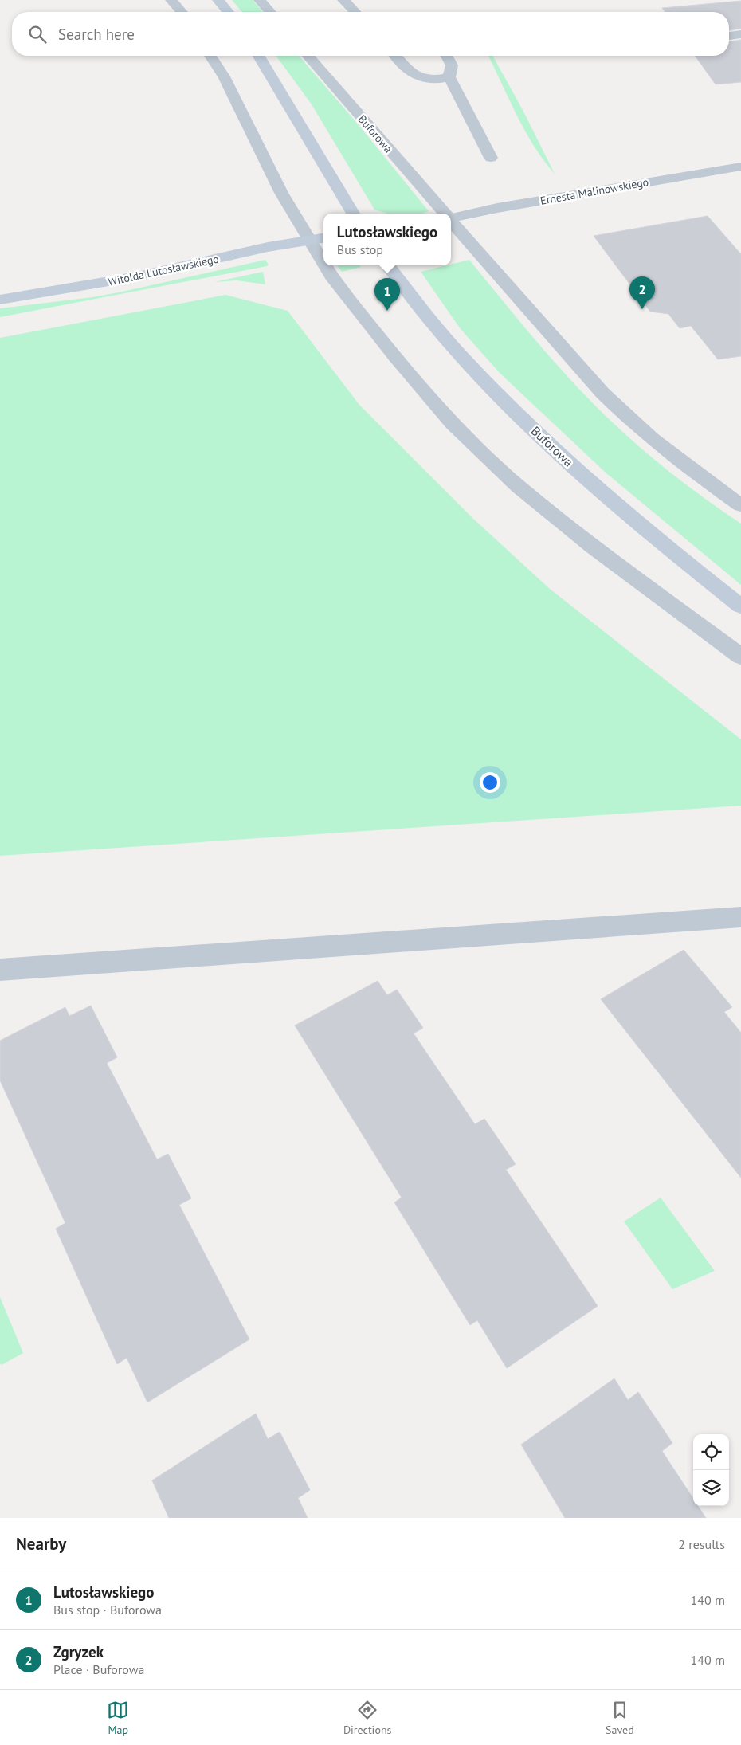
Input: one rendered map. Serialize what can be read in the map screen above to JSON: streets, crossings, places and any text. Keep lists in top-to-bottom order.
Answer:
{
  "streets": {
    "main road": ["Buforowa", "Witolda Lutosławskiego"],
    "street": ["Ernesta Malinowskiego"]
  },
  "page": {
    "search": "Search here",
    "popup": ["Lutosławskiego", "Bus stop"],
    "pins": ["2", "1"],
    "heading": ["Nearby", "2 results"],
    "list": [
      {
        "mark": "1",
        "name": "Lutosławskiego",
        "note": "Bus stop · Buforowa",
        "value": "140 m"
      },
      {
        "mark": "2",
        "name": "Zgryzek",
        "note": "Place · Buforowa",
        "value": "140 m"
      }
    ],
    "nav": ["Map", "Directions", "Saved"]
  }
}
